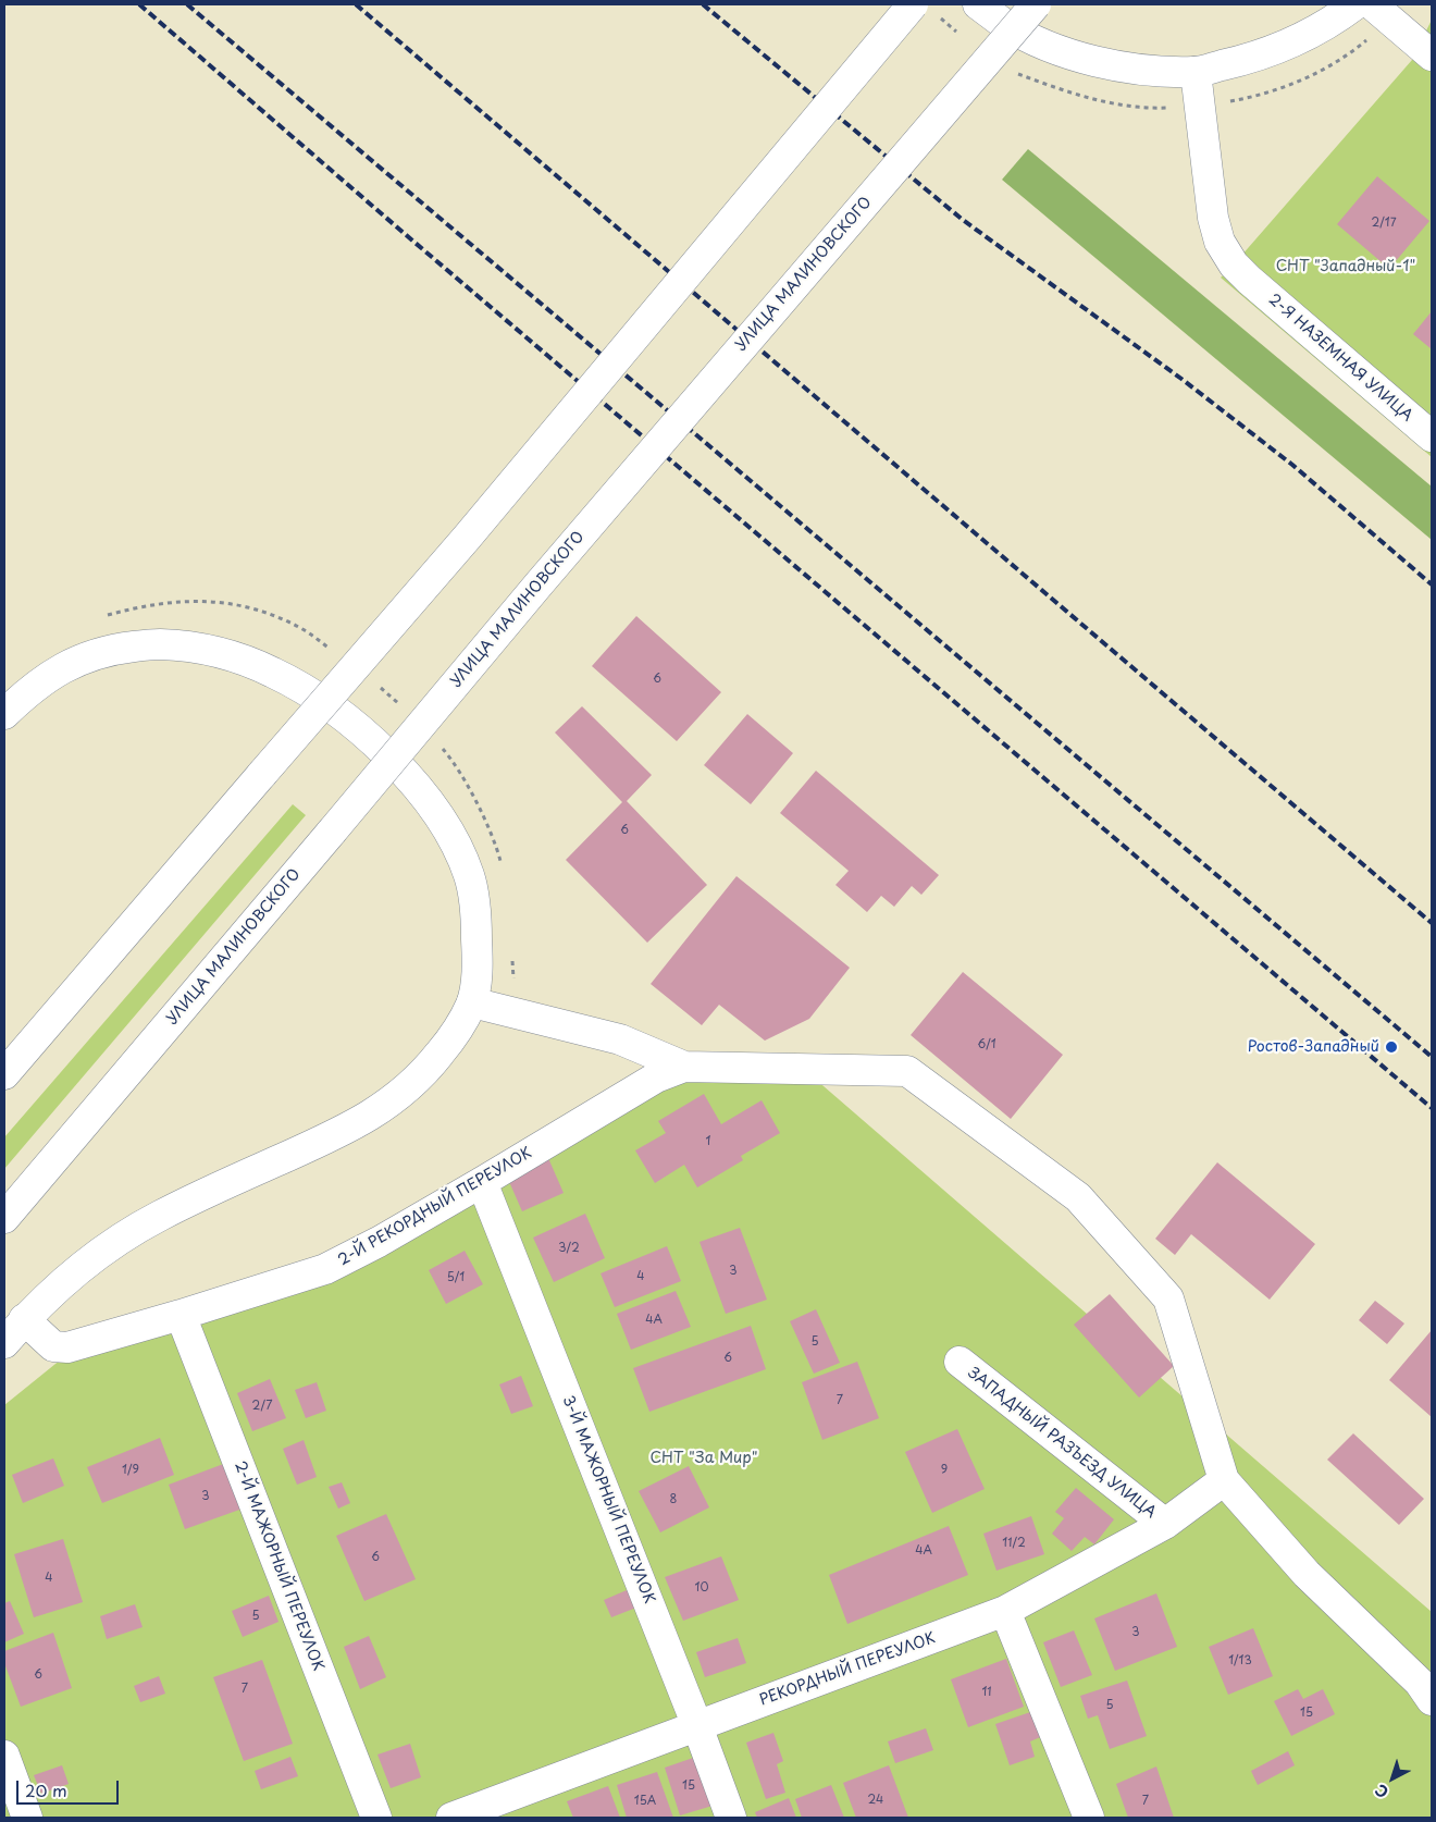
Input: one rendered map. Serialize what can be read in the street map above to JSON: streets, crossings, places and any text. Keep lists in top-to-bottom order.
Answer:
{
  "streets": {
    "main road": [
      "УЛИЦА МАЛИНОВСКОГО",
      "2-Я НАЗЕМНАЯ УЛИЦА",
      "2-Й РЕКОРДНЫЙ ПЕРЕУЛОК",
      "ЗАПАДНЫЙ РАЗЪЕЗД УЛИЦА",
      "3-Й МАЖОРНЫЙ ПЕРЕУЛОК",
      "2-Й МАЖОРНЫЙ ПЕРЕУЛОК",
      "РЕКОРДНЫЙ ПЕРЕУЛОК"
    ]
  },
  "crossings": [
    ["2-Й РЕКОРДНЫЙ ПЕРЕУЛОК", "3-Й МАЖОРНЫЙ ПЕРЕУЛОК"],
    ["2-Й РЕКОРДНЫЙ ПЕРЕУЛОК", "2-Й МАЖОРНЫЙ ПЕРЕУЛОК"],
    ["ЗАПАДНЫЙ РАЗЪЕЗД УЛИЦА", "РЕКОРДНЫЙ ПЕРЕУЛОК"],
    ["3-Й МАЖОРНЫЙ ПЕРЕУЛОК", "РЕКОРДНЫЙ ПЕРЕУЛОК"]
  ],
  "parks": ["СНТ \"Западный-1\"", "СНТ \"За Мир\""],
  "places": ["Ростов-Западный"],
  "house_numbers": [
    "2/17",
    "6",
    "6",
    "6/1",
    "1",
    "3/2",
    "3",
    "4",
    "5/1",
    "4А",
    "5",
    "6",
    "7",
    "2/7",
    "1/9",
    "9",
    "3",
    "8",
    "11/2",
    "4А",
    "6",
    "4",
    "10",
    "5",
    "3",
    "1/13",
    "6",
    "7",
    "11",
    "5",
    "15",
    "15",
    "24",
    "15А",
    "7"
  ],
  "scale_bar": "20 m",
  "north": "bottom left"
}
